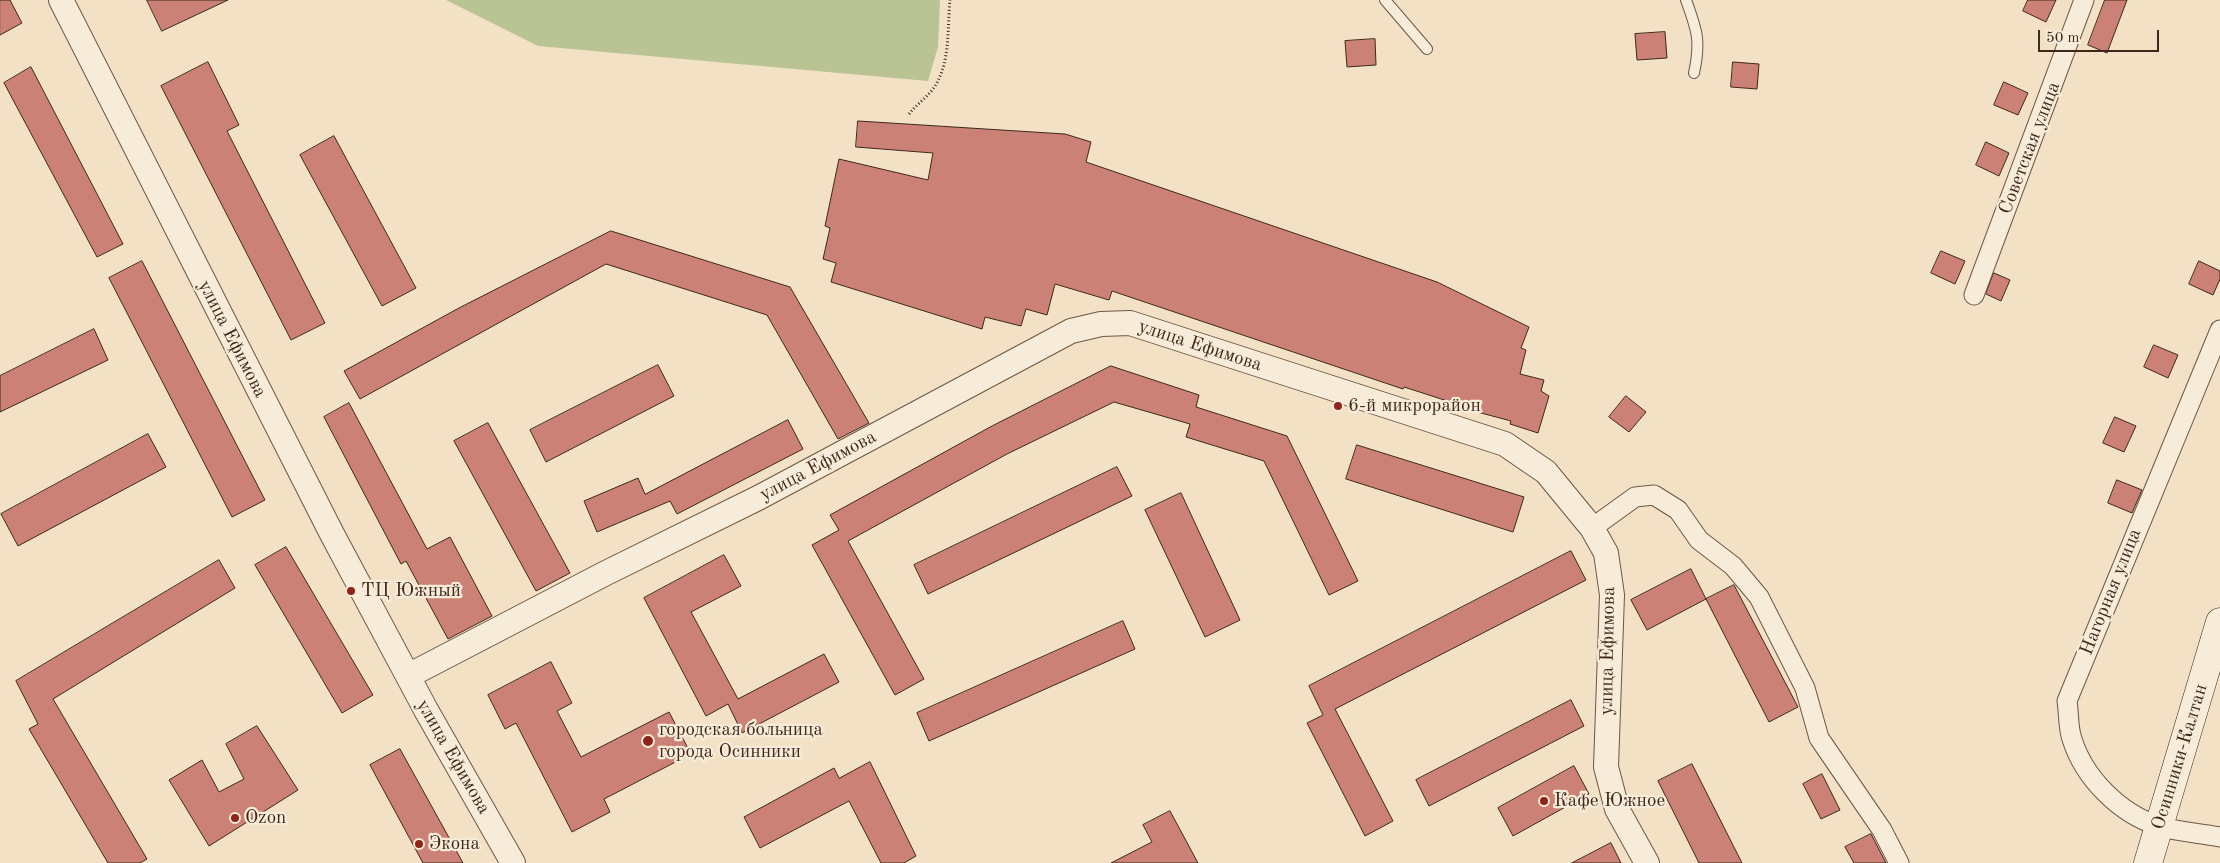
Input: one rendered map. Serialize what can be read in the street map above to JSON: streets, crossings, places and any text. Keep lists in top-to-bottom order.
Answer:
{
  "streets": {
    "main road": ["Осинники-Калтан"],
    "street": ["Советская улица", "улица Ефимова", "Нагорная улица"]
  },
  "crossings": [
    ["Нагорная улица", "Осинники-Калтан"]
  ],
  "places": [
    "6-й микрорайон",
    "ТЦ Южный",
    "городская больница города Осинники",
    "Кафе Южное",
    "Ozon",
    "Экона"
  ],
  "scale_bar": "50 m"
}
